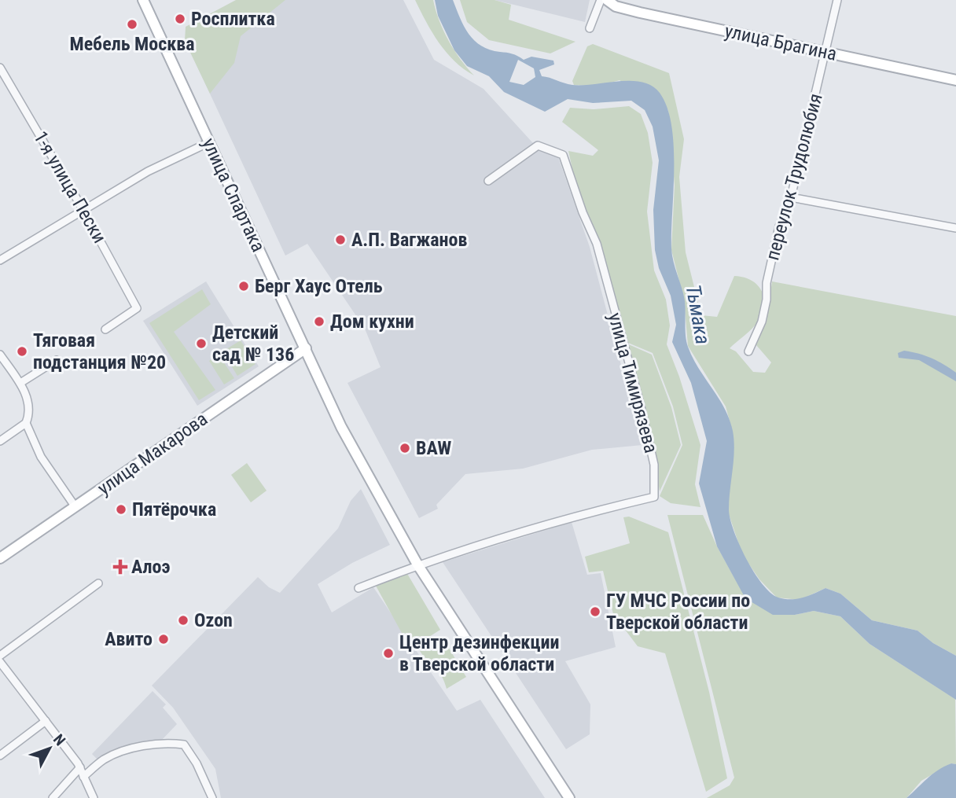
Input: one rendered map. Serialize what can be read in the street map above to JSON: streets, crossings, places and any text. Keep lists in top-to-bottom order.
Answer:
{
  "streets": {
    "main road": ["улица Брагина", "улица Спартака", "улица Макарова"],
    "street": ["переулок Трудолюбия", "1-я улица Пески", "улица Тимирязева"]
  },
  "crossings": [
    ["улица Брагина", "переулок Трудолюбия"],
    ["улица Спартака", "улица Тимирязева"],
    ["улица Спартака", "улица Макарова"]
  ],
  "water": ["Тьмака"],
  "places": {
    "other": [
      "Росплитка",
      "Мебель Москва",
      "А.П. Вагжанов",
      "Берг Хаус Отель",
      "Дом кухни",
      "Детский сад № 136",
      "Тяговая подстанция №20",
      "BAW",
      "Пятёрочка",
      "ГУ МЧС России по Тверской области",
      "Ozon",
      "Авито",
      "Центр дезинфекции в Тверской области"
    ],
    "health": ["Алоэ"]
  },
  "north": "top right"
}
